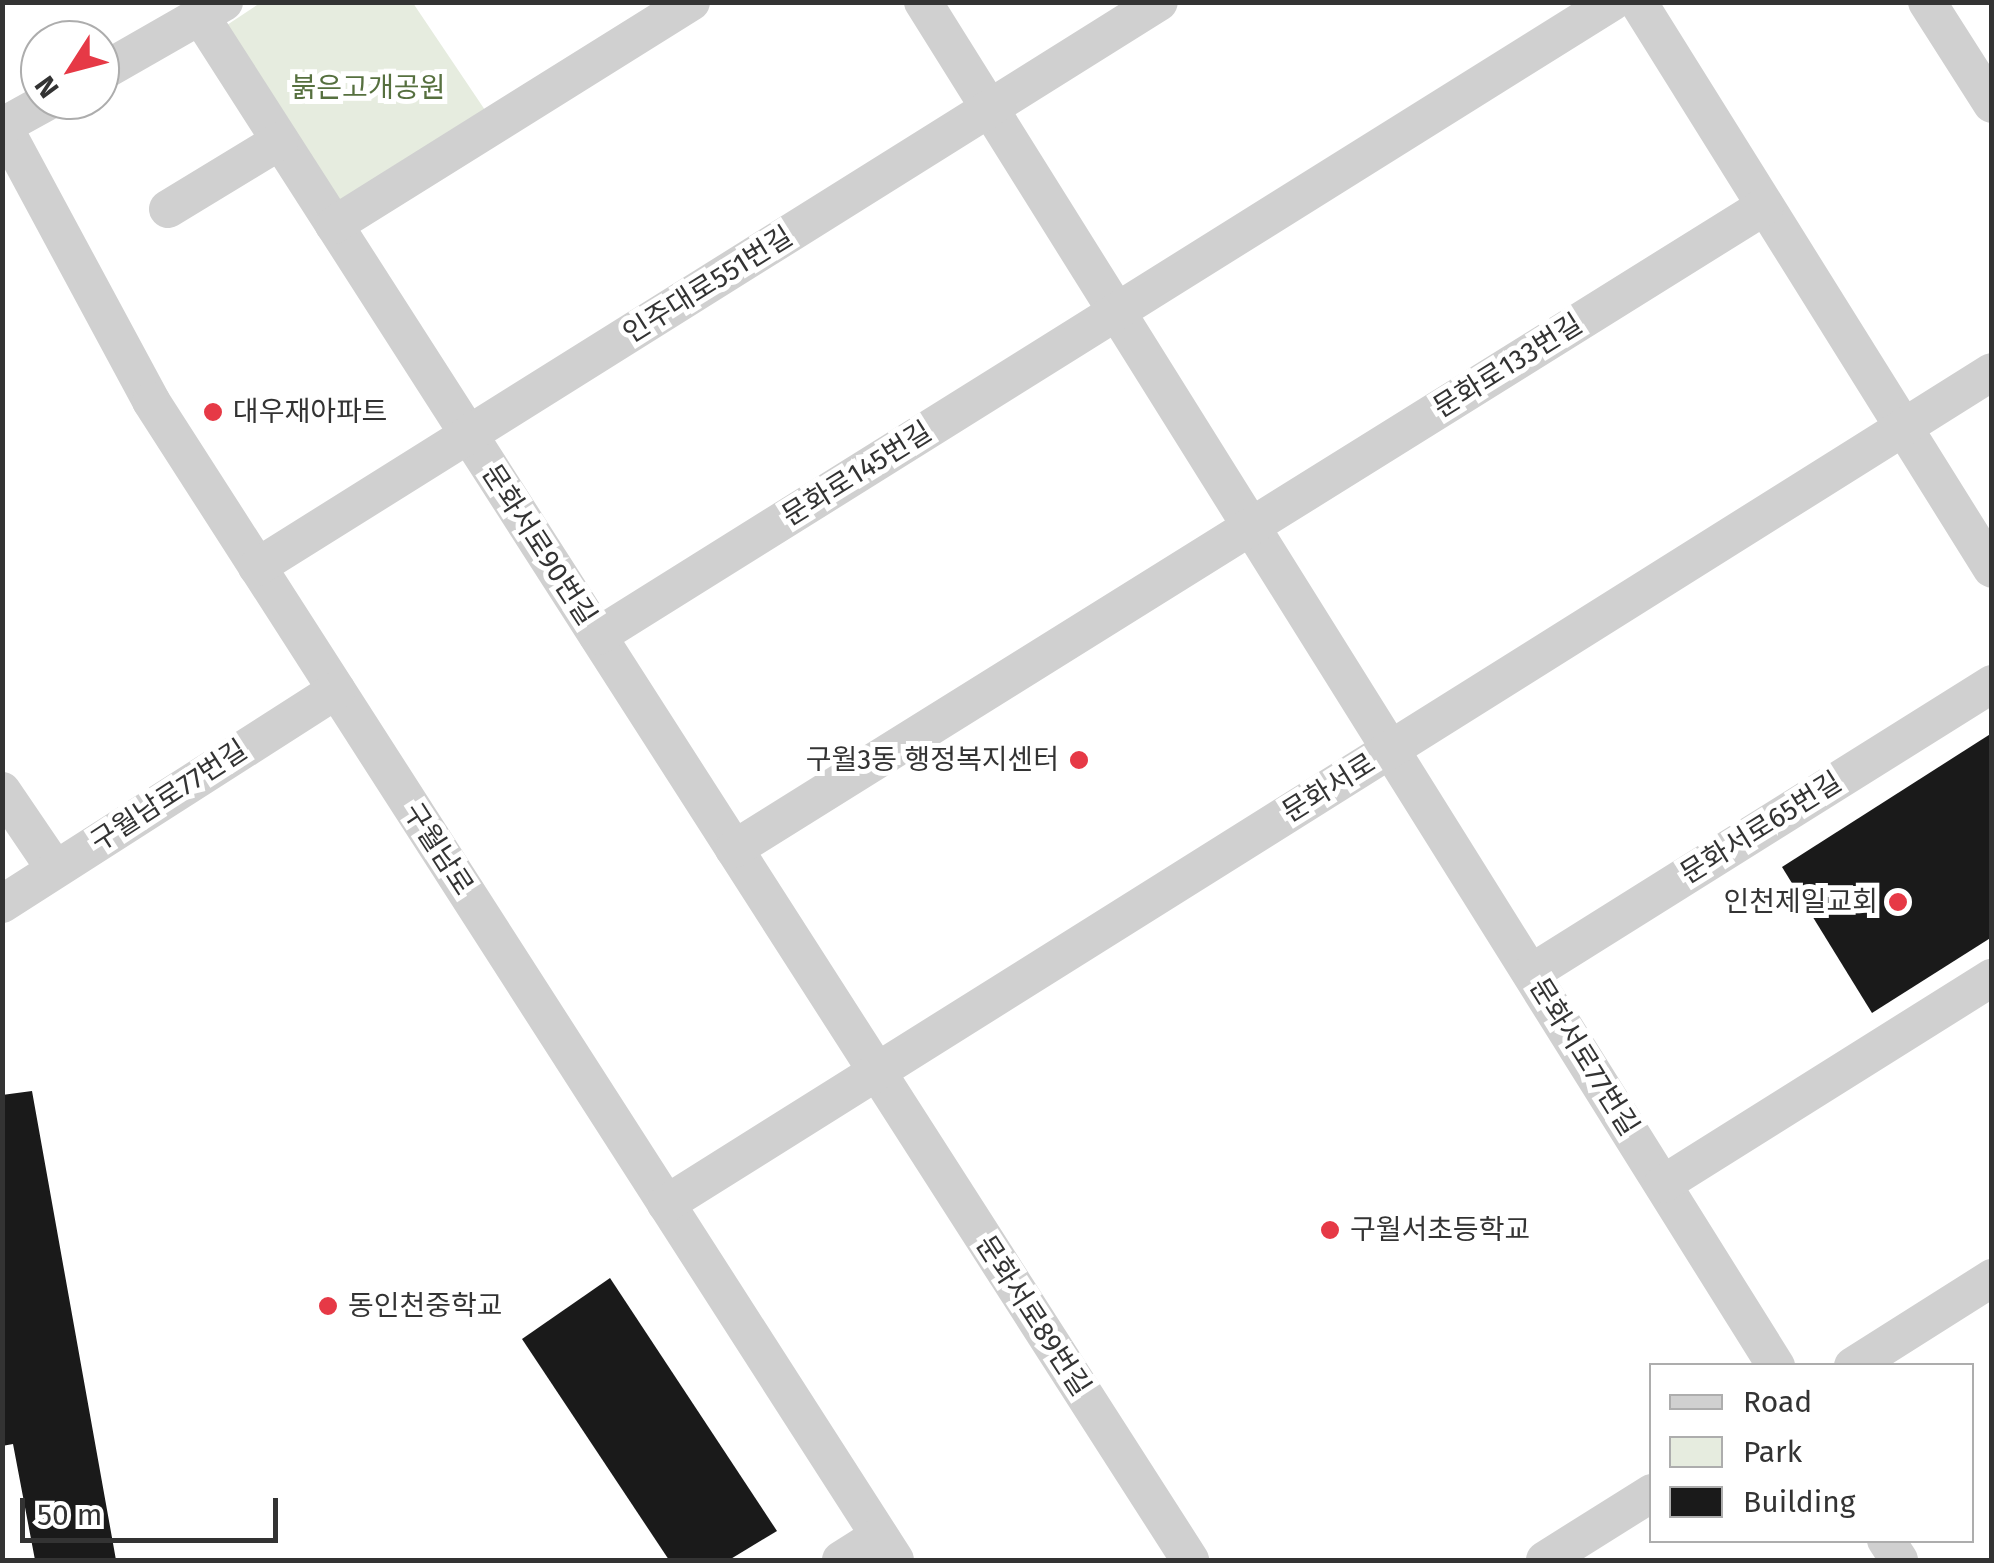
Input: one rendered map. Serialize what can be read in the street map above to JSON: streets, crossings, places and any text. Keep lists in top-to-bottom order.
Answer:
{
  "streets": {
    "street": [
      "인주대로551번길",
      "문화로133번길",
      "문화로145번길",
      "문화서로90번길",
      "문화서로",
      "구월남로77번길",
      "문화서로65번길",
      "구월남로",
      "문화서로77번길",
      "문화서로89번길"
    ]
  },
  "crossings": [
    ["인주대로551번길", "문화서로90번길"],
    ["인주대로551번길", "구월남로"],
    ["문화로145번길", "문화서로90번길"],
    ["문화서로90번길", "문화서로"],
    ["문화서로90번길", "문화서로89번길"],
    ["문화서로", "구월남로"],
    ["문화서로", "문화서로77번길"],
    ["문화서로", "문화서로89번길"],
    ["구월남로77번길", "구월남로"],
    ["문화서로65번길", "문화서로77번길"]
  ],
  "parks": ["붉은고개공원"],
  "places": [
    "대우재아파트",
    "구월3동 행정복지센터",
    "인천제일교회",
    "구월서초등학교",
    "동인천중학교"
  ],
  "legend": ["Road", "Park", "Building"],
  "scale_bar": "50 m",
  "north": "bottom left"
}
